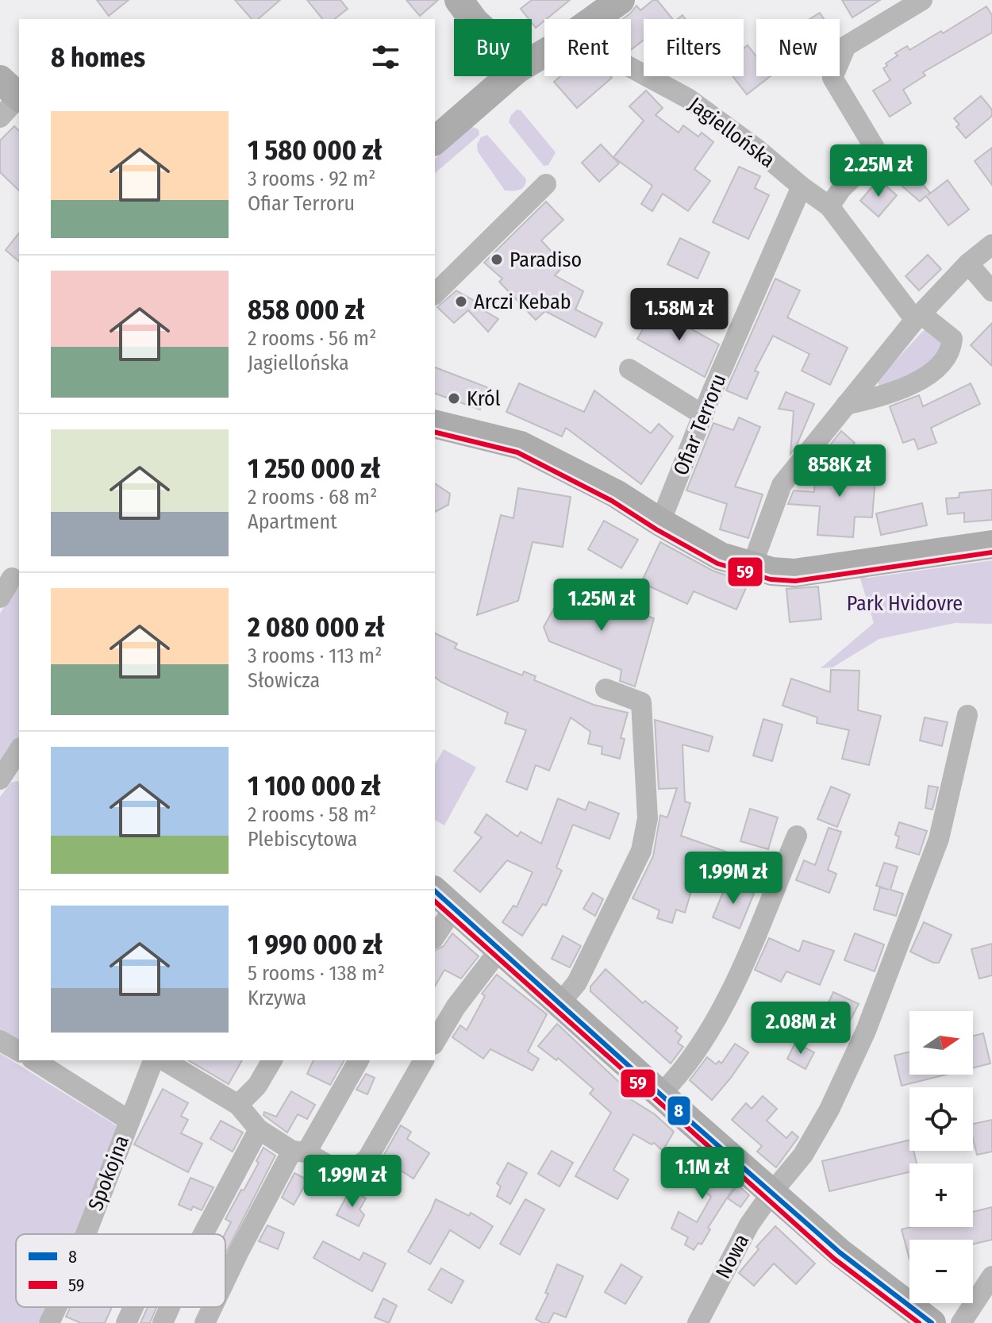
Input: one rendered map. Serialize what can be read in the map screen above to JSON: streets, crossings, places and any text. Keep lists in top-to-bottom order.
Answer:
{
  "streets": {
    "street": [
      "Jagiellońska",
      "Ofiar Terroru",
      "Spokojna",
      "Nowa"
    ]
  },
  "crossings": [
    ["Jagiellońska", "Ofiar Terroru"]
  ],
  "parks": ["Park Hvidovre"],
  "places": ["Paradiso", "Arczi Kebab", "Król"],
  "lines": ["transit line 59", "transit line 8"],
  "legend": ["8", "59"],
  "north": "right",
  "page": {
    "chip": [
      "Buy",
      "Rent",
      "Filters",
      "New"
    ],
    "heading": "8 homes",
    "list": [
      {
        "name": "1 580 000 zł",
        "note": "3 rooms · 92 m² · Ofiar Terroru"
      },
      {
        "name": "858 000 zł",
        "note": "2 rooms · 56 m² · Jagiellońska"
      },
      {
        "name": "1 250 000 zł",
        "note": "2 rooms · 68 m² · Apartment"
      },
      {
        "name": "2 080 000 zł",
        "note": "3 rooms · 113 m² · Słowicza"
      },
      {
        "name": "1 100 000 zł",
        "note": "2 rooms · 58 m² · Plebiscytowa"
      },
      {
        "name": "1 990 000 zł",
        "note": "5 rooms · 138 m² · Krzywa"
      }
    ],
    "price": [
      "2.25M zł",
      "1.58M zł",
      "858K zł",
      "1.25M zł",
      "1.99M zł",
      "2.08M zł",
      "1.1M zł",
      "1.99M zł"
    ],
    "map_buttons": ["+", "−"]
  }
}
